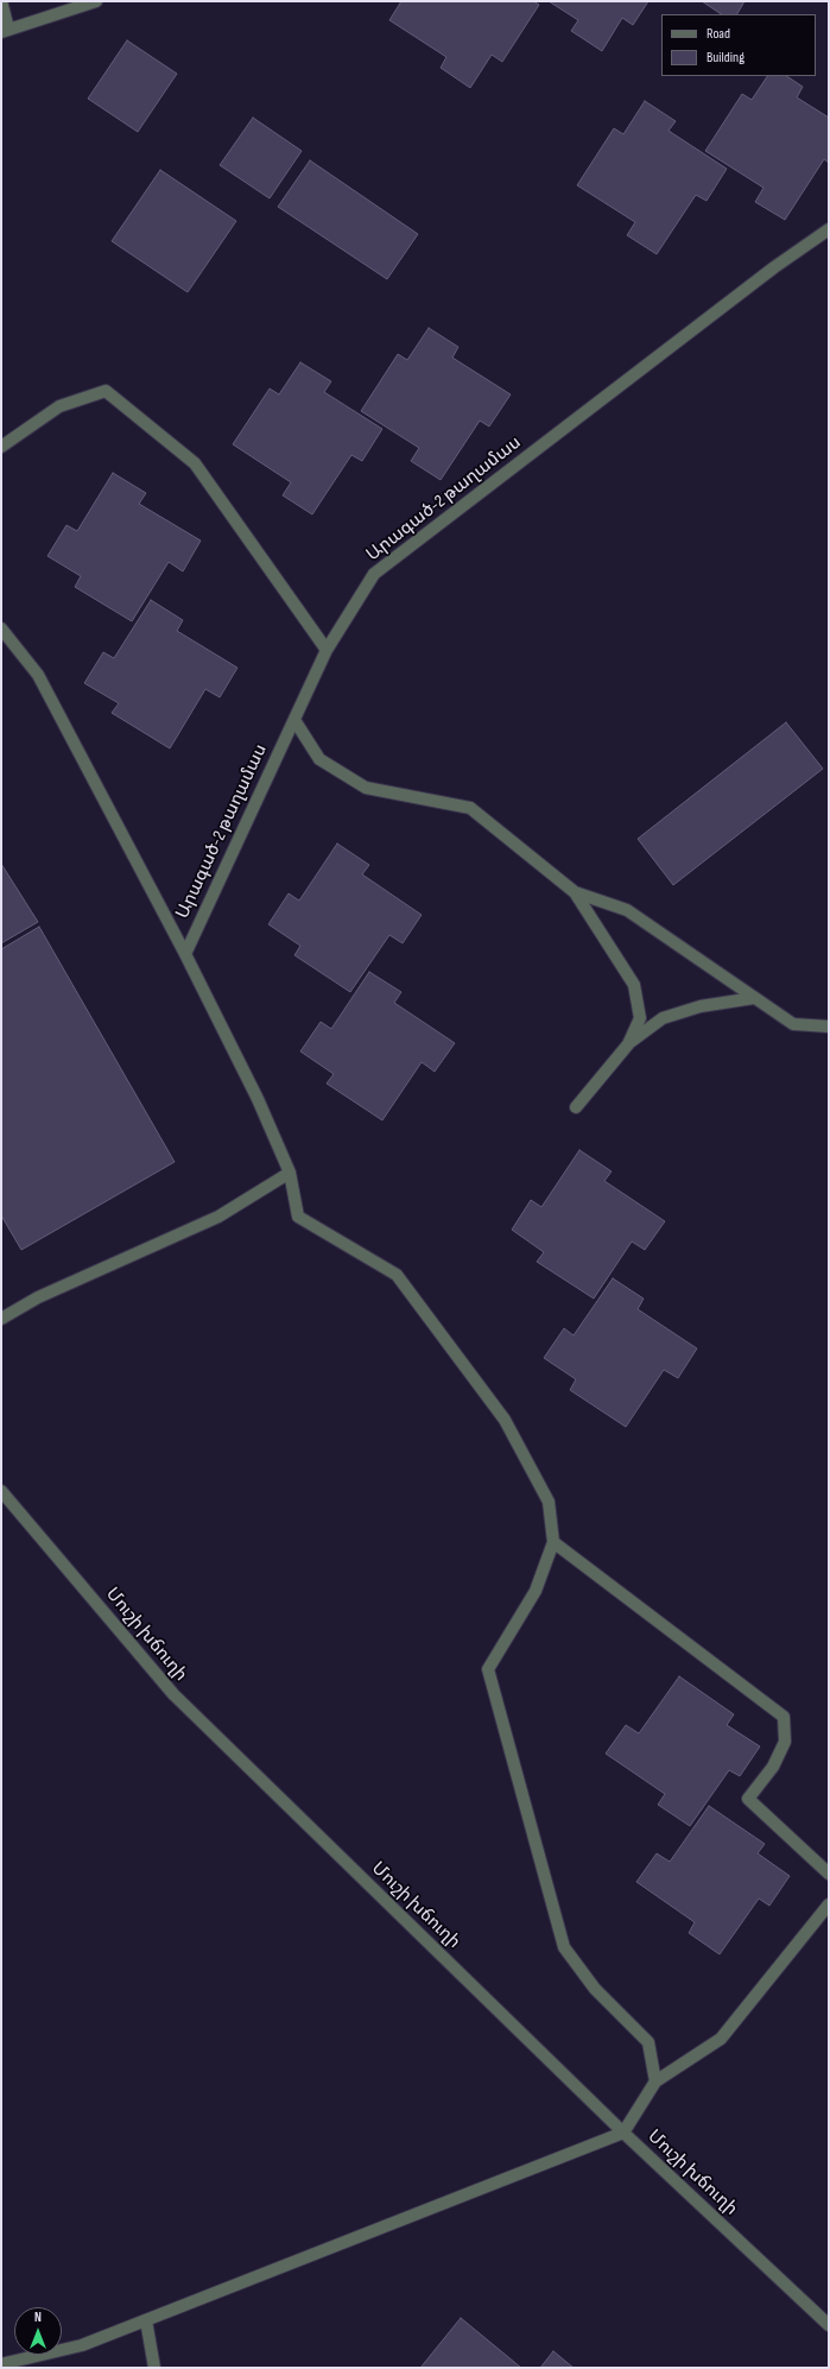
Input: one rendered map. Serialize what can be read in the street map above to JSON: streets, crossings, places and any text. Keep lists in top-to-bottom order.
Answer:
{
  "streets": {
    "street": ["Արագած-2 թաղամաս", "Մուշի խճուղի"]
  },
  "legend": ["Road", "Building"],
  "north": "top"
}
